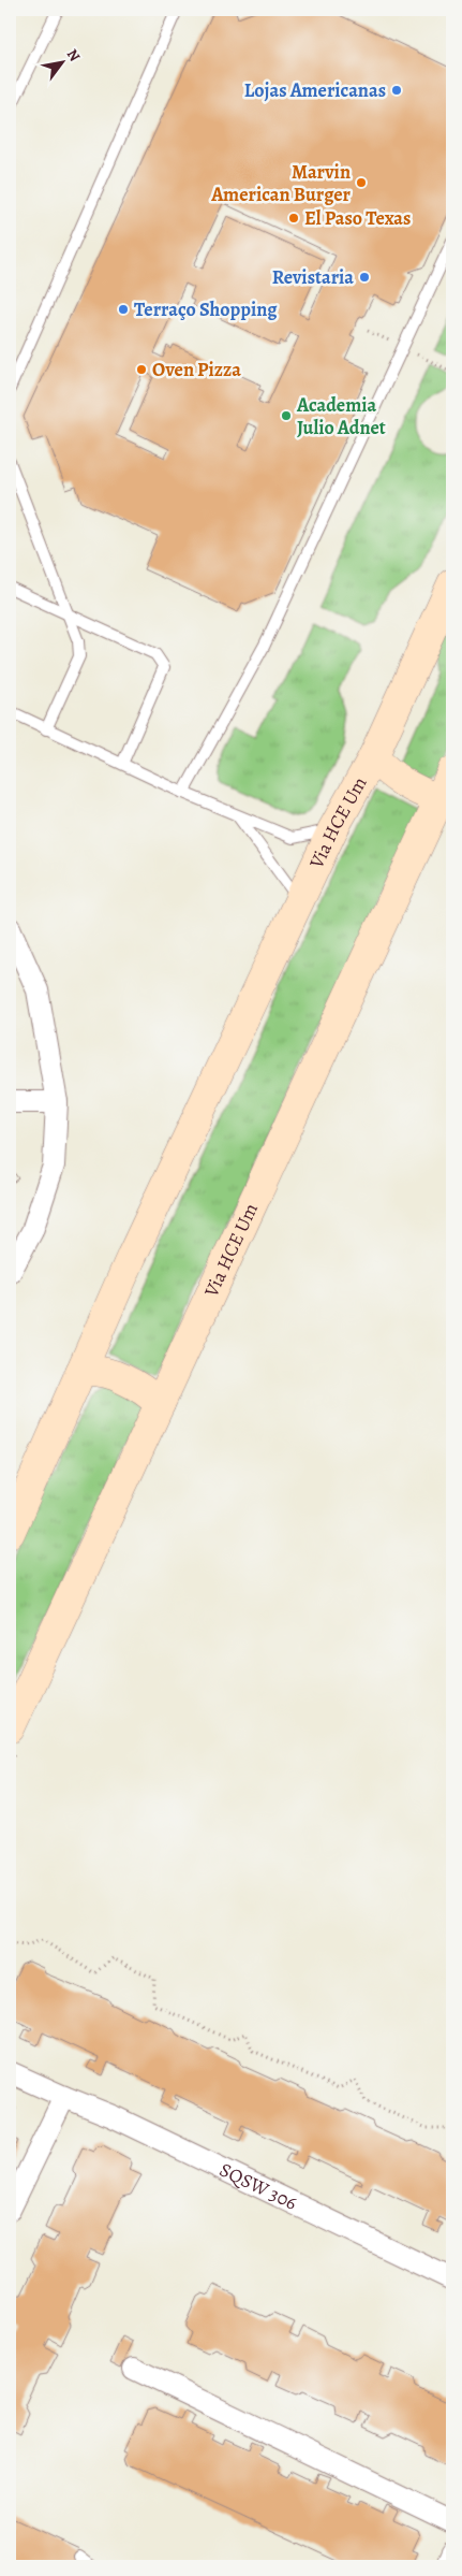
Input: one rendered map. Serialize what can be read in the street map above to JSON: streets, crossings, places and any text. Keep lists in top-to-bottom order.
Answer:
{
  "streets": {
    "main road": ["Via HCE Um"],
    "street": ["SQSW 306"]
  },
  "places": [
    "Lojas Americanas",
    "Marvin American Burger",
    "El Paso Texas",
    "Revistaria",
    "Terraço Shopping",
    "Oven Pizza",
    "Academia Julio Adnet"
  ],
  "north": "top right"
}
